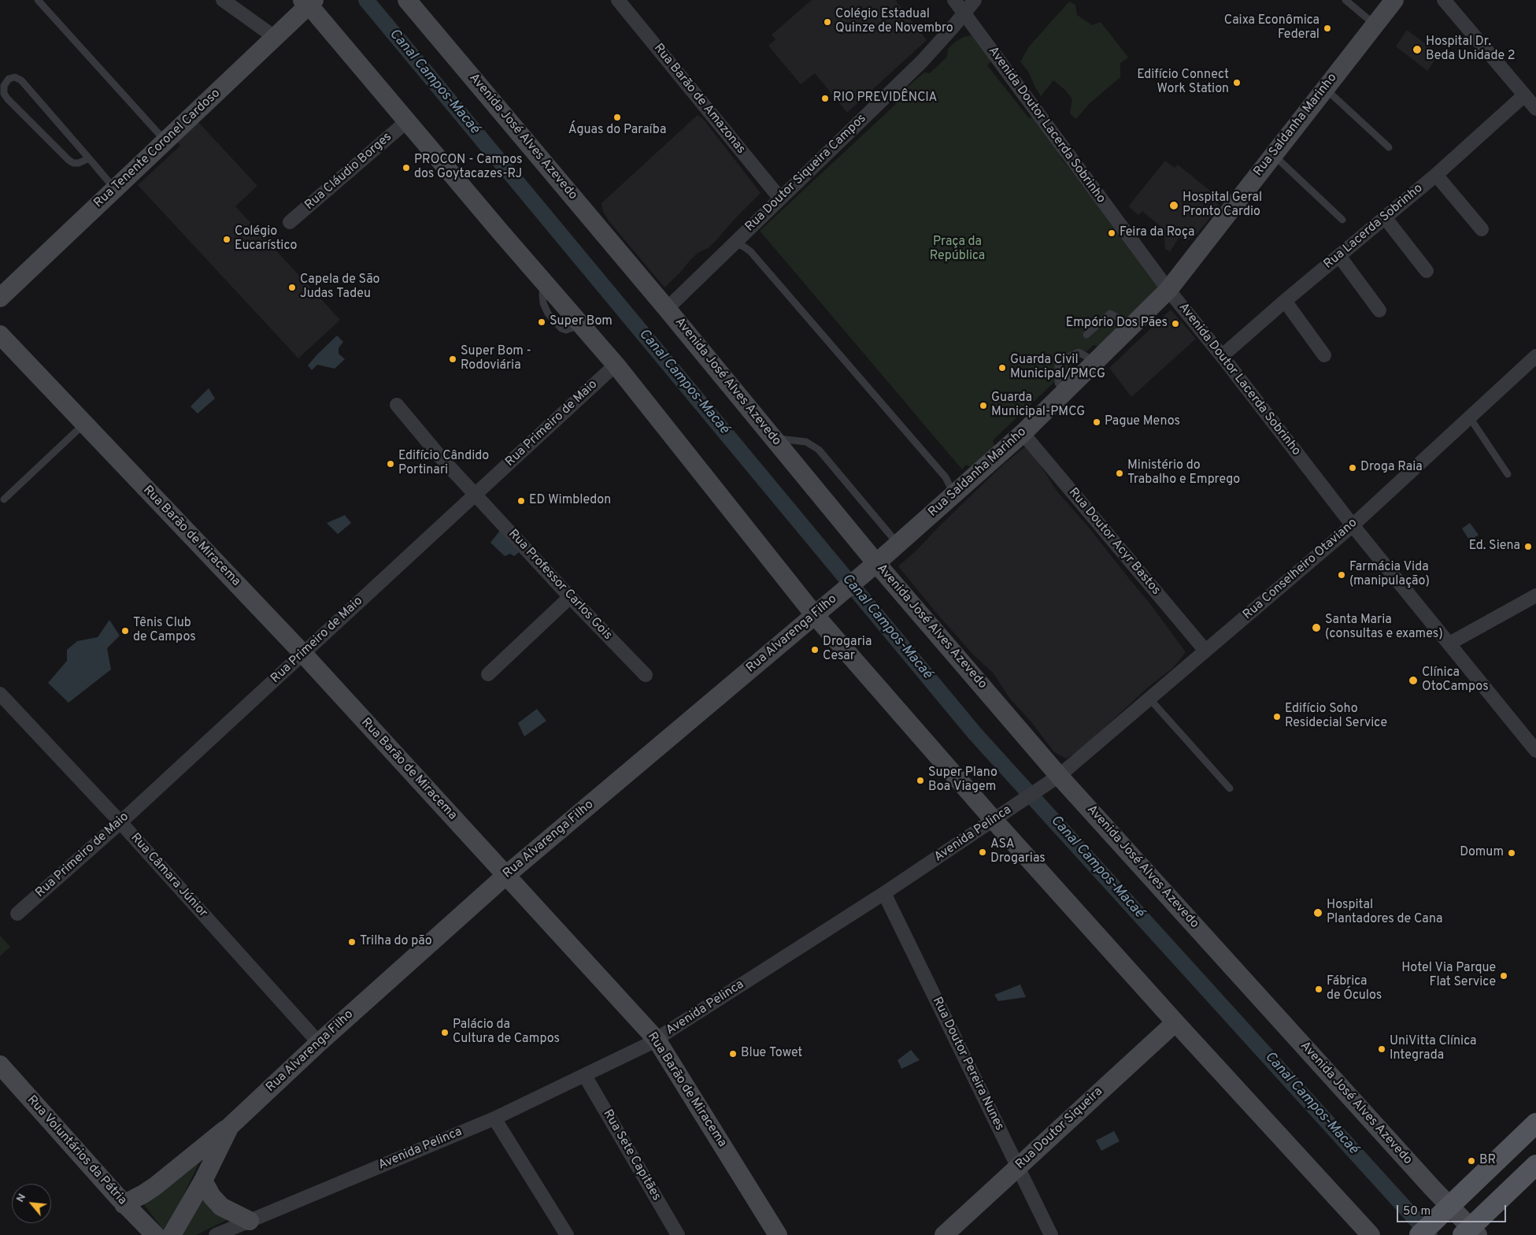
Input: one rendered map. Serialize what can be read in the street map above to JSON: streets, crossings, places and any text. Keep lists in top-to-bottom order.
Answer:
{
  "streets": {
    "main road": [
      "Rua Saldanha Marinho",
      "Avenida José Alves Azevedo",
      "Rua Tenente Coronel Cardoso",
      "Rua Barão de Miracema",
      "Rua Alvarenga Filho",
      "Rua Doutor Siqueira",
      "Rua Voluntários da Pátria"
    ],
    "street": [
      "Rua Barão de Amazonas",
      "Avenida Doutor Lacerda Sobrinho",
      "Rua Cláudio Borges",
      "Rua Doutor Siqueira Campos",
      "Rua Lacerda Sobrinho",
      "Rua Primeiro de Maio",
      "Rua Doutor Acyr Bastos",
      "Rua Conselheiro Otaviano",
      "Rua Professor Carlos Gois",
      "Avenida Pelinca",
      "Rua Câmara Júnior",
      "Rua Doutor Pereira Nunes",
      "Rua Sete Capitães"
    ]
  },
  "crossings": [
    ["Rua Barão de Amazonas", "Rua Doutor Siqueira Campos"],
    ["Avenida Doutor Lacerda Sobrinho", "Rua Saldanha Marinho"],
    ["Avenida Doutor Lacerda Sobrinho", "Rua Doutor Siqueira Campos"],
    ["Avenida Doutor Lacerda Sobrinho", "Rua Lacerda Sobrinho"],
    ["Avenida Doutor Lacerda Sobrinho", "Rua Conselheiro Otaviano"],
    ["Rua Saldanha Marinho", "Avenida José Alves Azevedo"],
    ["Rua Saldanha Marinho", "Rua Doutor Acyr Bastos"],
    ["Rua Saldanha Marinho", "Rua Alvarenga Filho"],
    ["Avenida José Alves Azevedo", "Rua Doutor Siqueira Campos"],
    ["Avenida José Alves Azevedo", "Rua Conselheiro Otaviano"],
    ["Avenida José Alves Azevedo", "Rua Alvarenga Filho"],
    ["Avenida José Alves Azevedo", "Avenida Pelinca"],
    ["Rua Primeiro de Maio", "Rua Barão de Miracema"],
    ["Rua Primeiro de Maio", "Rua Professor Carlos Gois"],
    ["Rua Primeiro de Maio", "Rua Câmara Júnior"],
    ["Rua Barão de Miracema", "Rua Alvarenga Filho"],
    ["Rua Barão de Miracema", "Avenida Pelinca"],
    ["Rua Doutor Acyr Bastos", "Rua Conselheiro Otaviano"],
    ["Rua Conselheiro Otaviano", "Avenida Pelinca"],
    ["Rua Alvarenga Filho", "Rua Câmara Júnior"],
    ["Rua Alvarenga Filho", "Rua Voluntários da Pátria"],
    ["Avenida Pelinca", "Rua Doutor Pereira Nunes"],
    ["Avenida Pelinca", "Rua Sete Capitães"],
    ["Rua Doutor Pereira Nunes", "Rua Doutor Siqueira"]
  ],
  "water": ["Canal Campos-Macaé"],
  "parks": ["Praça da República"],
  "places": [
    "Colégio Estadual Quinze de Novembro",
    "Caixa Econômica Federal",
    "Hospital Dr. Beda Unidade 2",
    "Edifício Connect Work Station",
    "RIO PREVIDÊNCIA",
    "Águas do Paraíba",
    "PROCON - Campos dos Goytacazes-RJ",
    "Hospital Geral Pronto Cardio",
    "Feira da Roça",
    "Colégio Eucarístico",
    "Capela de São Judas Tadeu",
    "Super Bom",
    "Empório Dos Pães",
    "Super Bom - Rodoviária",
    "Guarda Civil Municipal/PMCG",
    "Guarda Municipal-PMCG",
    "Pague Menos",
    "Edifício Cândido Portinari",
    "Droga Raia",
    "Ministério do Trabalho e Emprego",
    "ED Wimbledon",
    "Ed. Siena",
    "Farmácia Vida (manipulação)",
    "Santa Maria (consultas e exames)",
    "Tênis Club de Campos",
    "Drogaria Cesar",
    "Clínica OtoCampos",
    "Edifício Soho Residecial Service",
    "Super Plano Boa Viagem",
    "ASA Drogarias",
    "Domum",
    "Hospital Plantadores de Cana",
    "Trilha do pão",
    "Hotel Via Parque Flat Service",
    "Fábrica de Óculos",
    "Palácio da Cultura de Campos",
    "UniVitta Clínica Integrada",
    "Blue Towet",
    "BR"
  ],
  "scale_bar": "50 m",
  "north": "top left"
}
